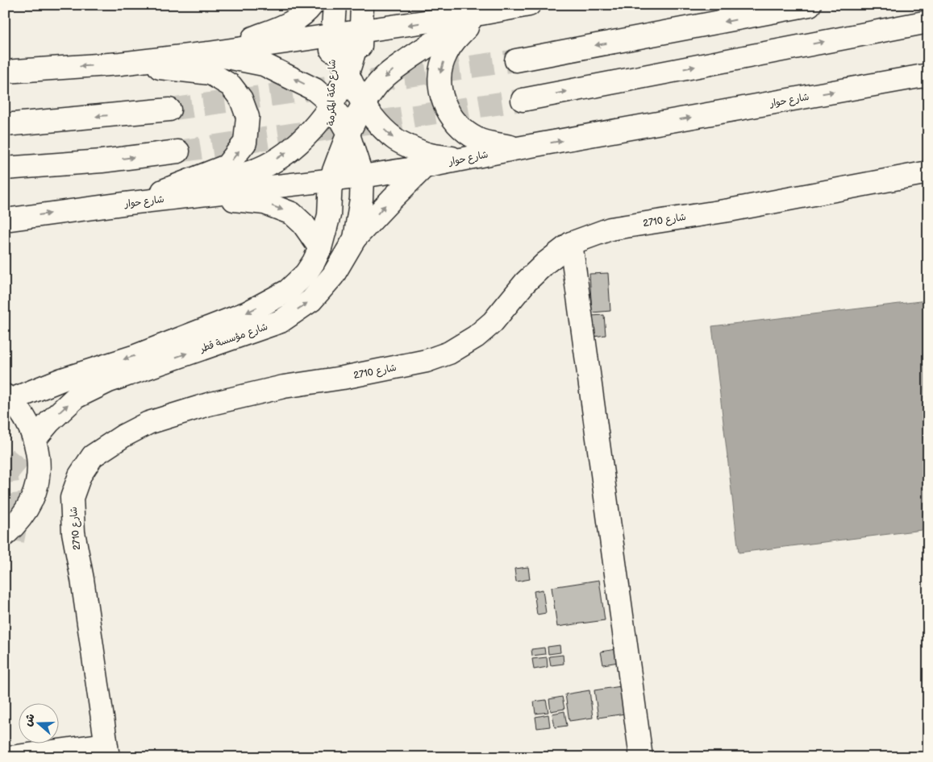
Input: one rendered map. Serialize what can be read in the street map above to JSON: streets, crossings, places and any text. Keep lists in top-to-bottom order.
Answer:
{
  "streets": {
    "main road": [
      "شارع مكة المكرمة",
      "شارع حوار",
      "شارع 2710",
      "شارع مؤسسة قطر"
    ]
  },
  "crossings": [
    ["شارع مكة المكرمة", "شارع حوار"],
    ["شارع مكة المكرمة", "شارع مؤسسة قطر"],
    ["شارع حوار", "شارع مؤسسة قطر"]
  ],
  "north": "left"
}
